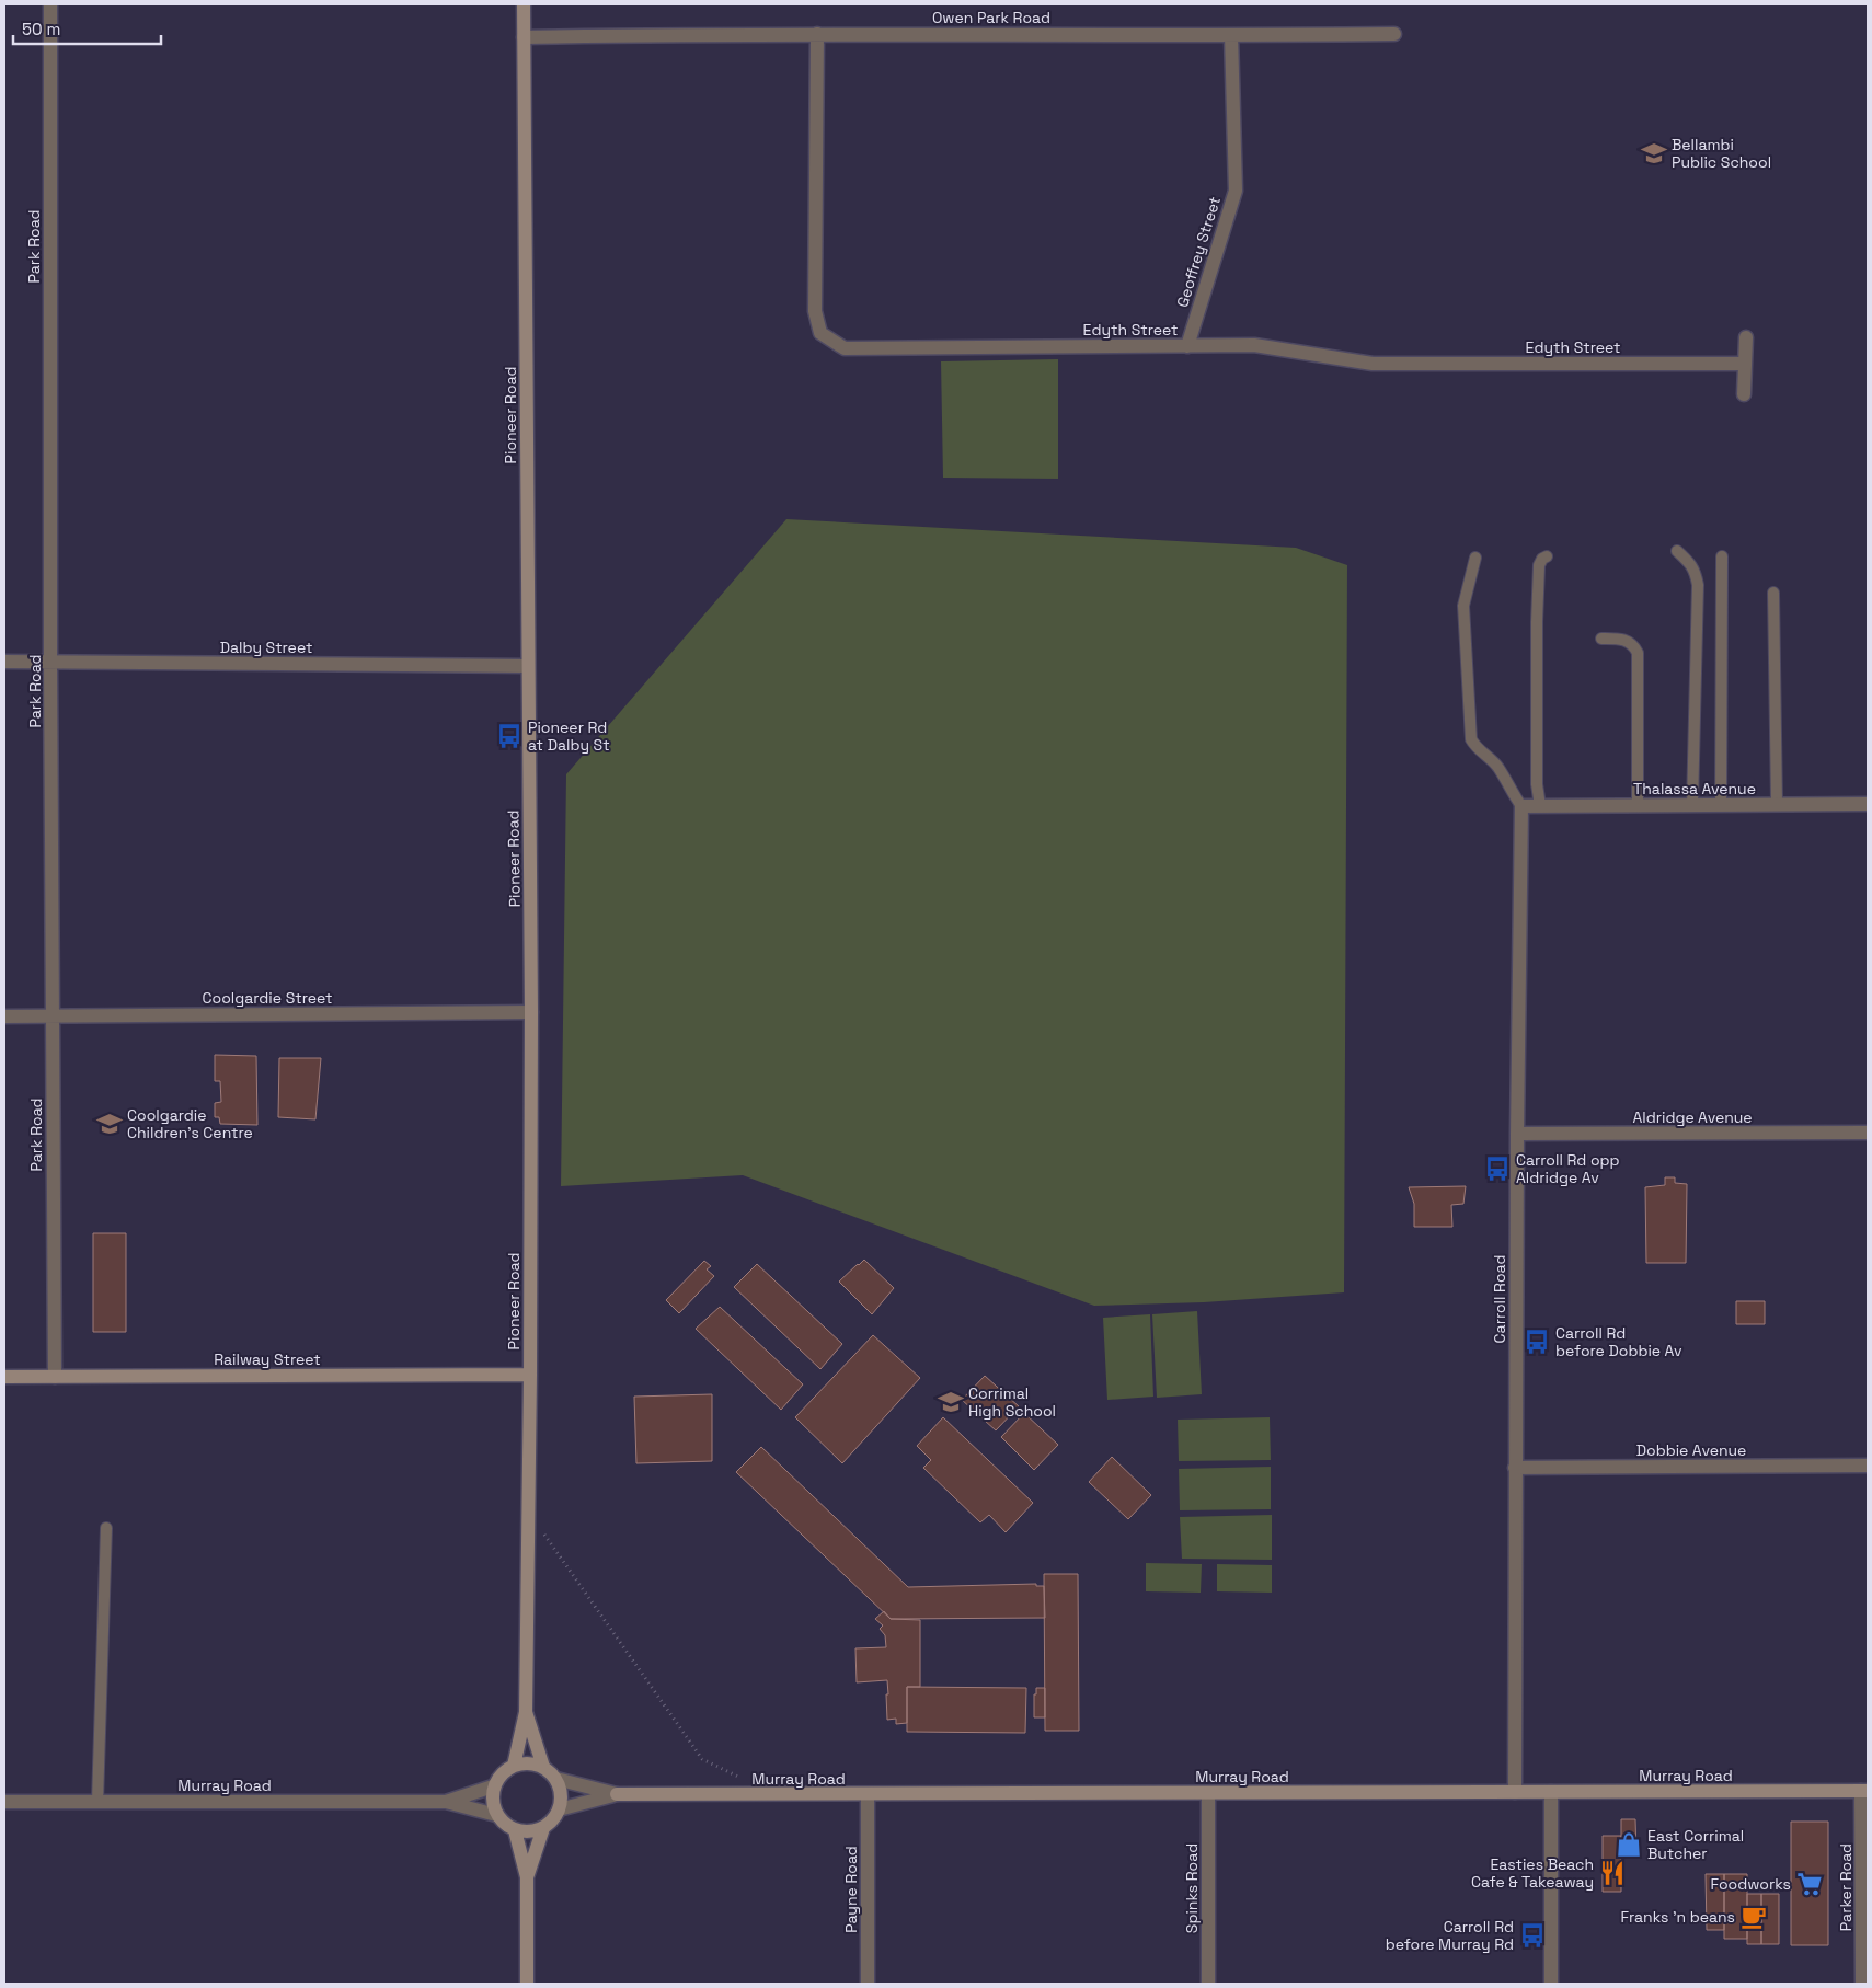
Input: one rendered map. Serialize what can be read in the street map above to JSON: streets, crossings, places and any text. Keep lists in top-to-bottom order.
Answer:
{
  "streets": {
    "main road": ["Pioneer Road", "Railway Street", "Murray Road"],
    "street": [
      "Owen Park Road",
      "Park Road",
      "Geoffrey Street",
      "Edyth Street",
      "Dalby Street",
      "Thalassa Avenue",
      "Coolgardie Street",
      "Aldridge Avenue",
      "Carroll Road",
      "Dobbie Avenue",
      "Parker Road",
      "Spinks Road",
      "Payne Road"
    ]
  },
  "crossings": [
    ["Owen Park Road", "Geoffrey Street"],
    ["Owen Park Road", "Edyth Street"],
    ["Owen Park Road", "Pioneer Road"],
    ["Park Road", "Dalby Street"],
    ["Park Road", "Coolgardie Street"],
    ["Park Road", "Railway Street"],
    ["Geoffrey Street", "Edyth Street"],
    ["Pioneer Road", "Dalby Street"],
    ["Pioneer Road", "Coolgardie Street"],
    ["Pioneer Road", "Railway Street"],
    ["Pioneer Road", "Murray Road"],
    ["Thalassa Avenue", "Carroll Road"],
    ["Aldridge Avenue", "Carroll Road"],
    ["Carroll Road", "Dobbie Avenue"],
    ["Carroll Road", "Murray Road"],
    ["Murray Road", "Parker Road"],
    ["Murray Road", "Spinks Road"],
    ["Murray Road", "Payne Road"]
  ],
  "places": {
    "school or university": ["Bellambi Public School", "Coolgardie Children's Centre", "Corrimal High School"],
    "bus stop": [
      "Pioneer Rd at Dalby St",
      "Carroll Rd opp Aldridge Av",
      "Carroll Rd before Dobbie Av",
      "Carroll Rd before Murray Rd"
    ],
    "shop": ["East Corrimal Butcher"],
    "restaurant": ["Easties Beach Cafe & Takeaway"],
    "supermarket": ["Foodworks"],
    "cafe": ["Franks 'n beans"]
  },
  "scale_bar": "50 m"
}
